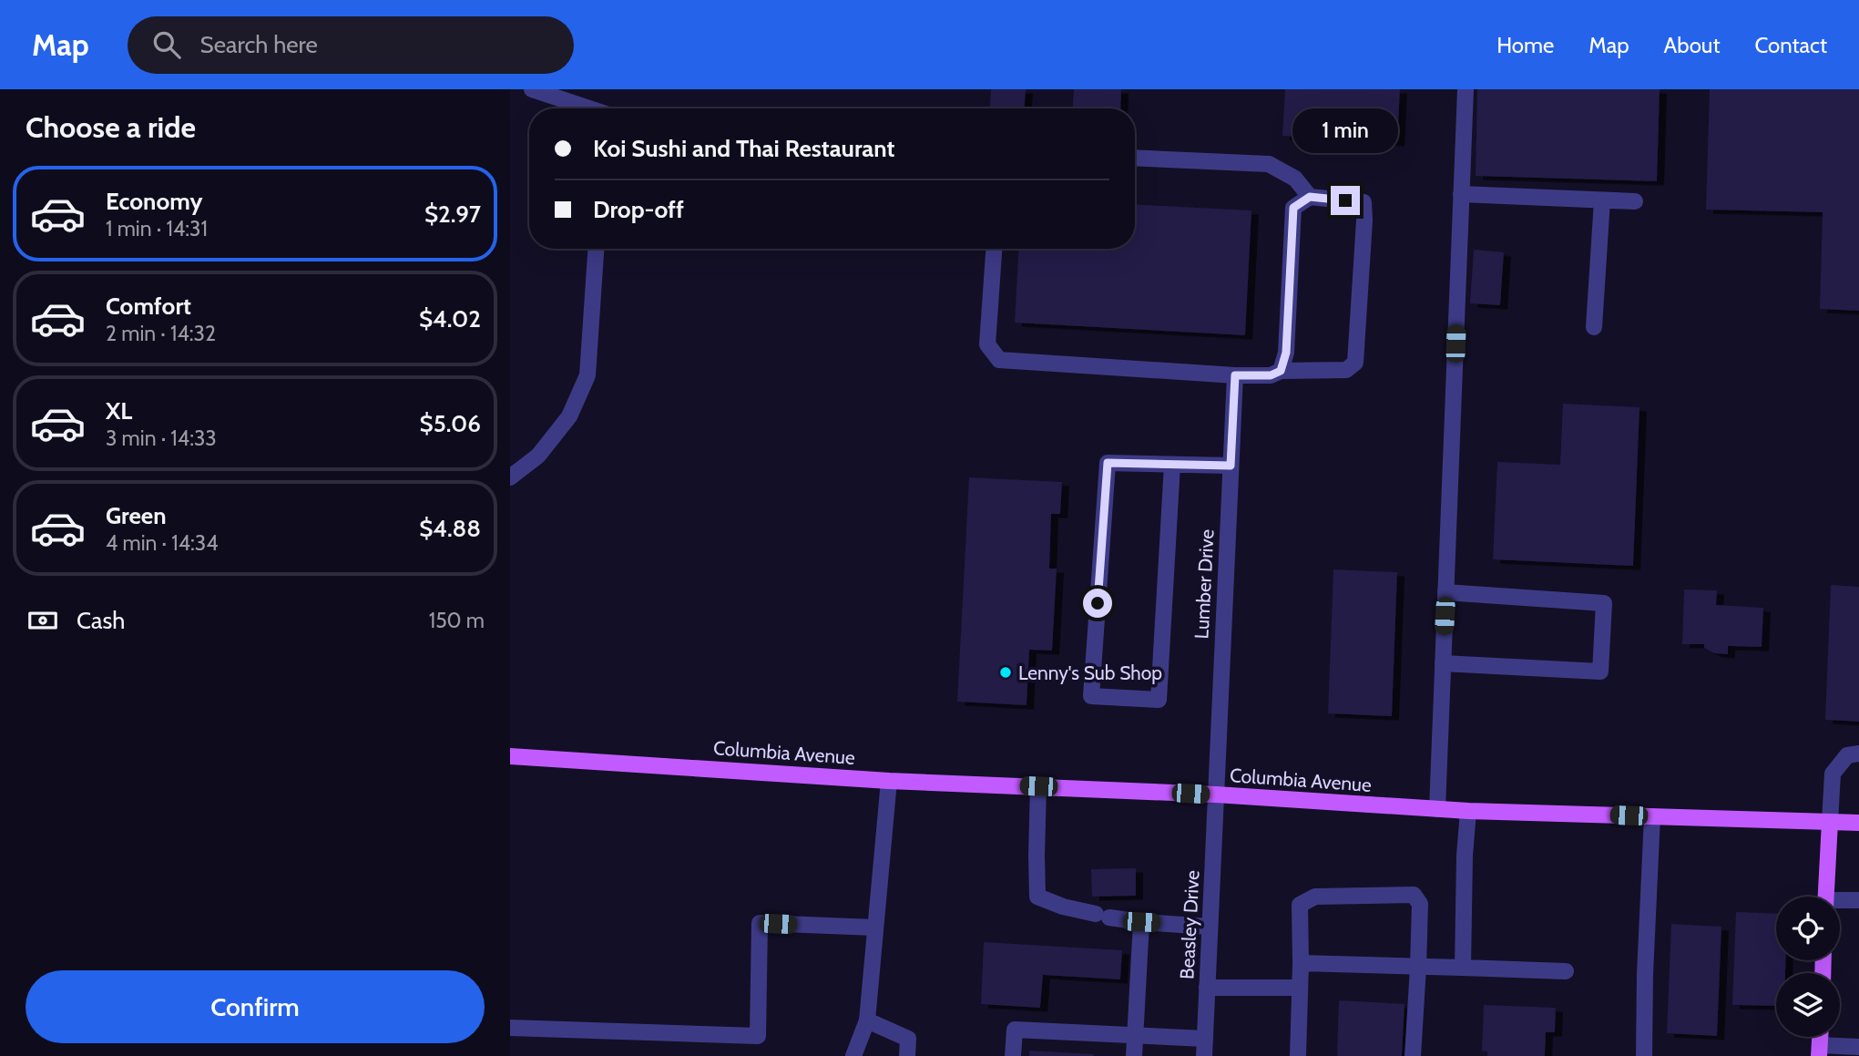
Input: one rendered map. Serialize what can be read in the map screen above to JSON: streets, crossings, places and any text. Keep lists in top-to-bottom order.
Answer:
{
  "streets": {
    "main road": ["Columbia Avenue"],
    "street": ["Lumber Drive", "Beasley Drive"]
  },
  "crossings": [
    ["Lumber Drive", "Columbia Avenue"],
    ["Lumber Drive", "Beasley Drive"],
    ["Columbia Avenue", "Beasley Drive"]
  ],
  "places": ["Lenny's Sub Shop"],
  "page": {
    "header": "Map",
    "search": "Search here",
    "nav": [
      "Home",
      "Map",
      "About",
      "Contact"
    ],
    "heading": "Choose a ride",
    "bubble": "1 min",
    "banner": ["Koi Sushi and Thai Restaurant", "Drop-off"],
    "list": [
      {
        "name": "Economy",
        "note": "1 min · 14:31",
        "value": "$2.97"
      },
      {
        "name": "Comfort",
        "note": "2 min · 14:32",
        "value": "$4.02"
      },
      {
        "name": "XL",
        "note": "3 min · 14:33",
        "value": "$5.06"
      },
      {
        "name": "Green",
        "note": "4 min · 14:34",
        "value": "$4.88"
      }
    ],
    "pay": ["Cash", "150 m"],
    "buttons": "Confirm"
  }
}
